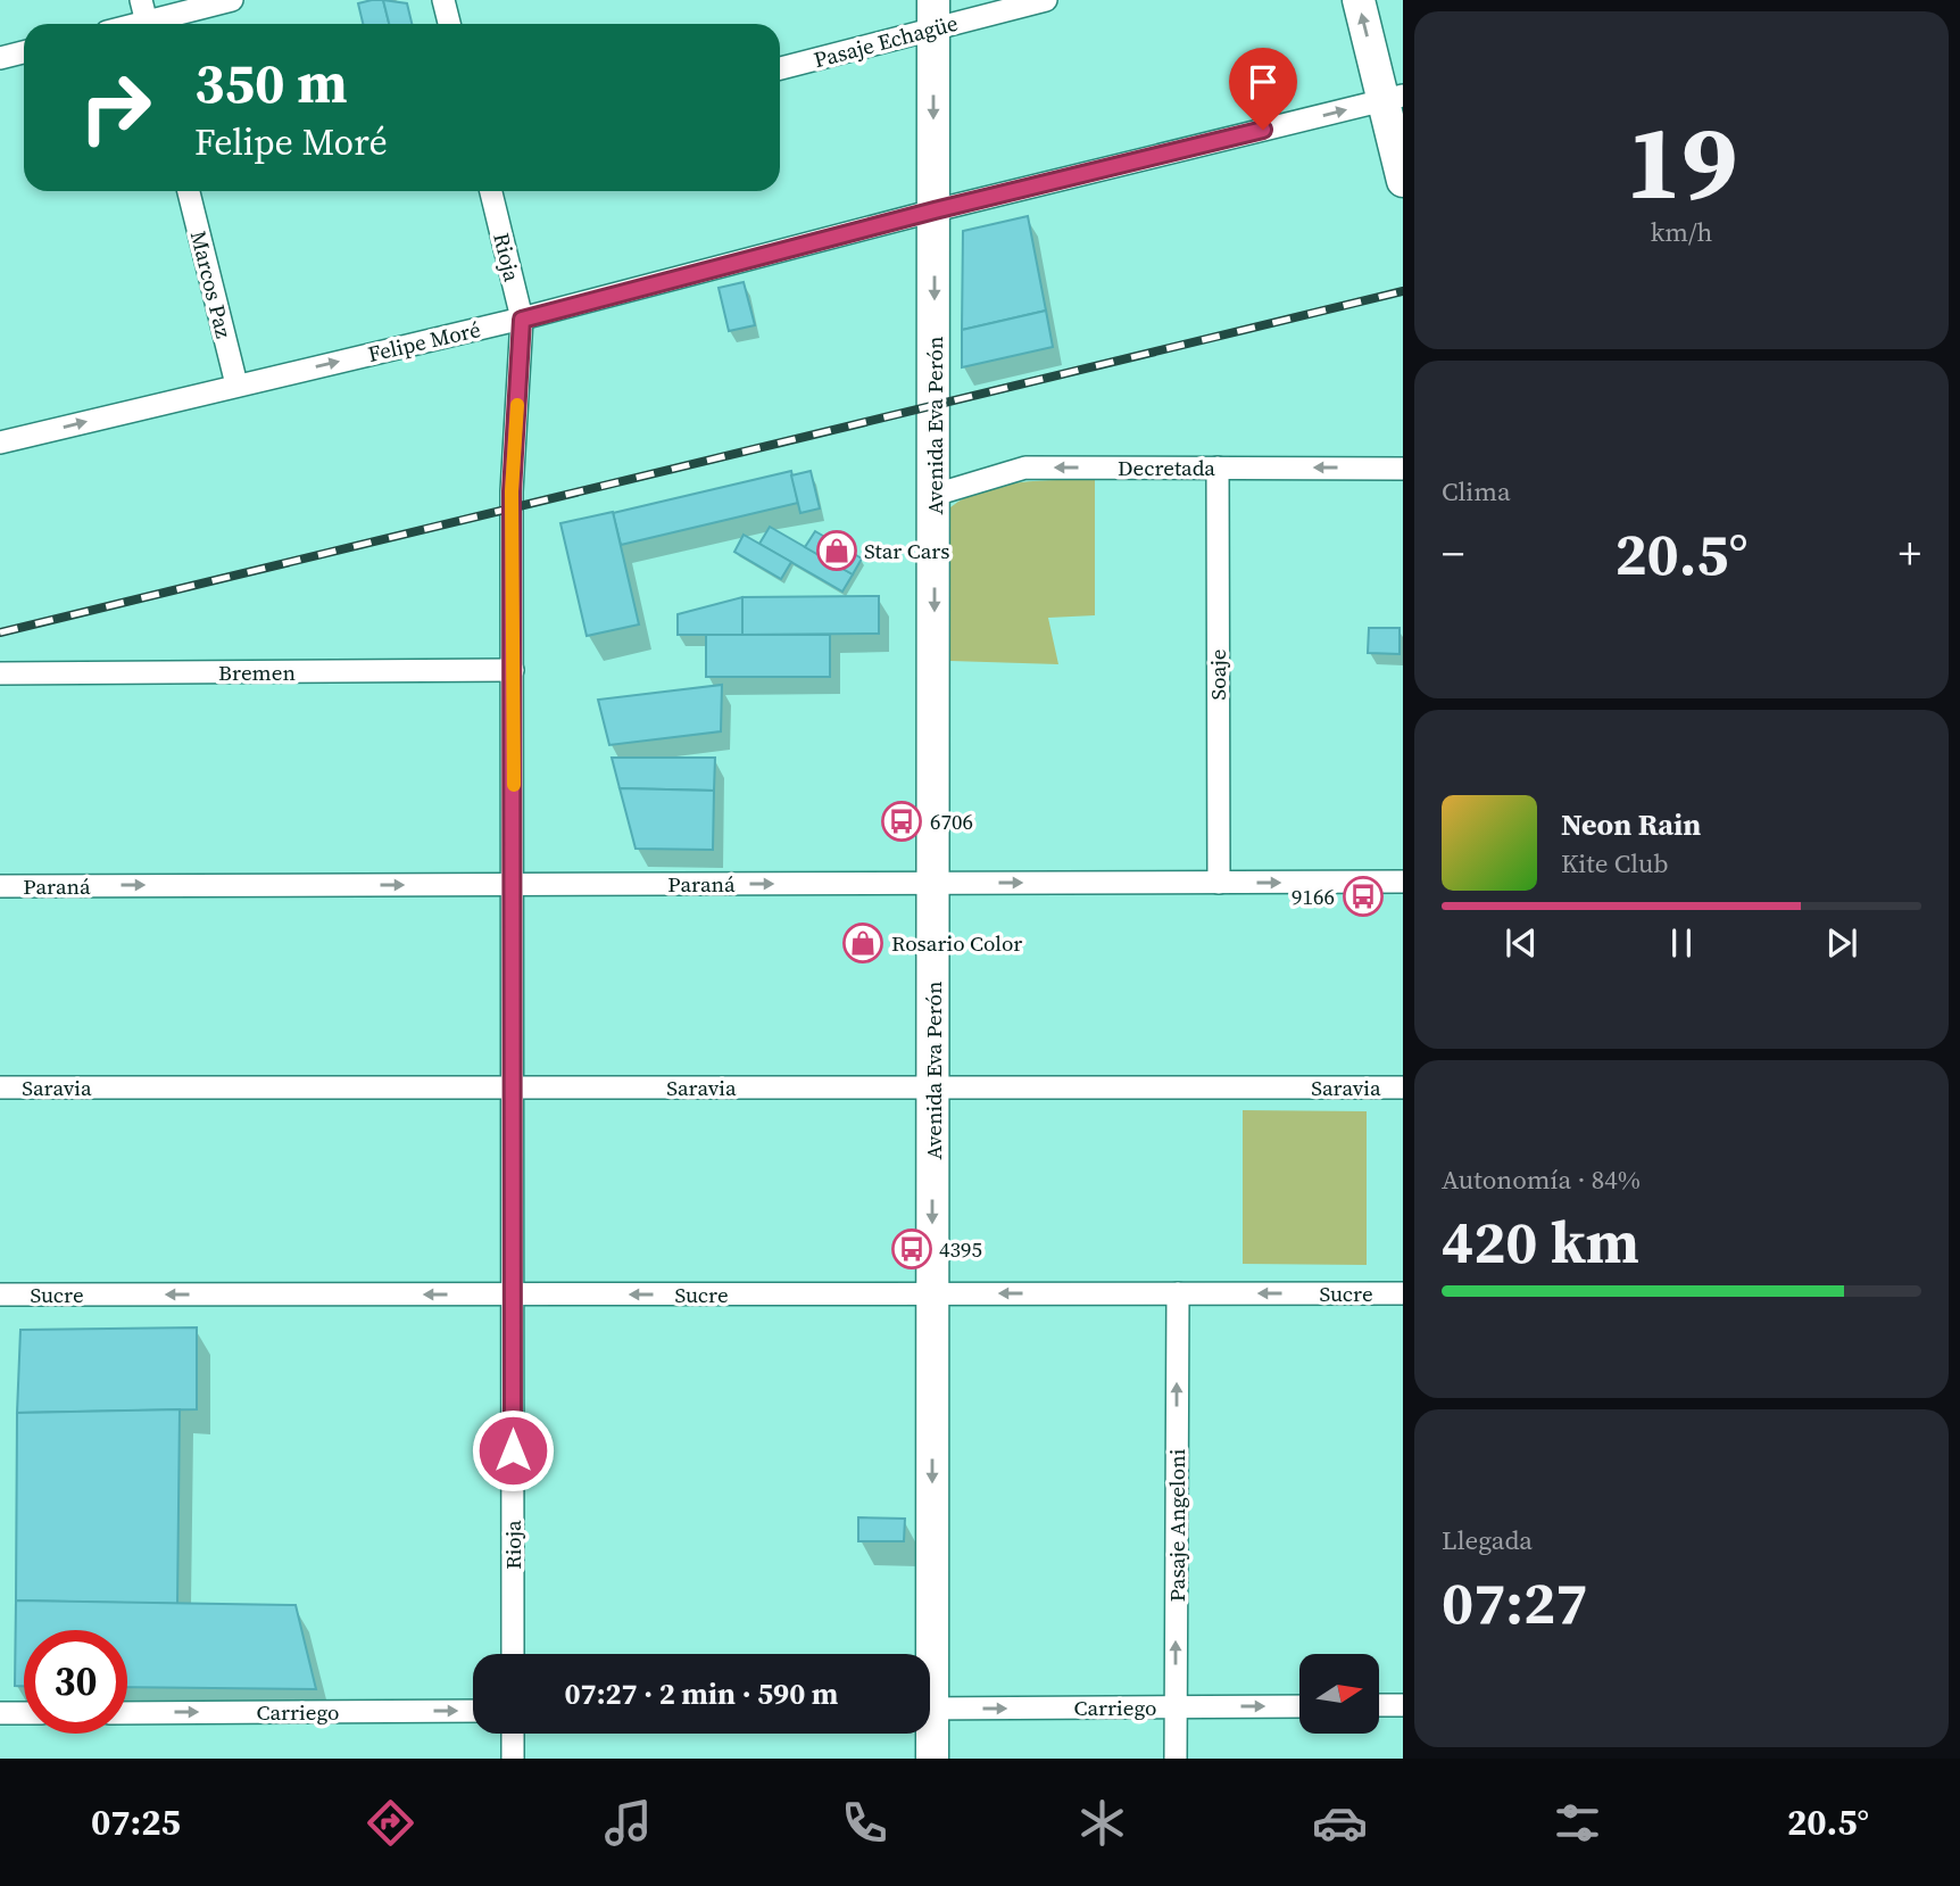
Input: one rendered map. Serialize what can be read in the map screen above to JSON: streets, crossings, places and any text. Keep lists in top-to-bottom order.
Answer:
{
  "streets": {
    "main road": ["Avenida Eva Perón"],
    "street": [
      "Pasaje Echagüe",
      "Rioja",
      "Marcos Paz",
      "Felipe Moré",
      "Decretada",
      "Bremen",
      "Soaje",
      "Paraná",
      "Saravia",
      "Sucre",
      "Pasaje Angeloni",
      "Carriego"
    ]
  },
  "crossings": [
    ["Pasaje Echagüe", "Avenida Eva Perón"],
    ["Rioja", "Felipe Moré"],
    ["Rioja", "Bremen"],
    ["Rioja", "Paraná"],
    ["Rioja", "Saravia"],
    ["Rioja", "Sucre"],
    ["Marcos Paz", "Felipe Moré"],
    ["Felipe Moré", "Avenida Eva Perón"],
    ["Avenida Eva Perón", "Decretada"],
    ["Avenida Eva Perón", "Paraná"],
    ["Avenida Eva Perón", "Saravia"],
    ["Avenida Eva Perón", "Sucre"],
    ["Decretada", "Soaje"],
    ["Soaje", "Paraná"],
    ["Sucre", "Pasaje Angeloni"],
    ["Pasaje Angeloni", "Carriego"]
  ],
  "one_way": [
    "Felipe Moré",
    "Avenida Eva Perón",
    "Decretada",
    "Paraná",
    "Sucre",
    "Pasaje Angeloni",
    "Carriego"
  ],
  "places": {
    "shop": ["Star Cars", "Rosario Color"],
    "bus stop": ["6706", "9166", "4395"]
  },
  "north": "right",
  "page": {
    "tile": [
      ["19", "km/h"],
      "Clima",
      ["Autonomía · 84%", "420 km"],
      ["Llegada", "07:27"]
    ],
    "turn": ["350 m", "Felipe Moré"],
    "heat": ["−", "20.5°", "+"],
    "song": ["Neon Rain", "Kite Club"],
    "limit": "30",
    "trip": "07:27 · 2 min · 590 m",
    "tabs": ["07:25", "20.5°"]
  }
}
